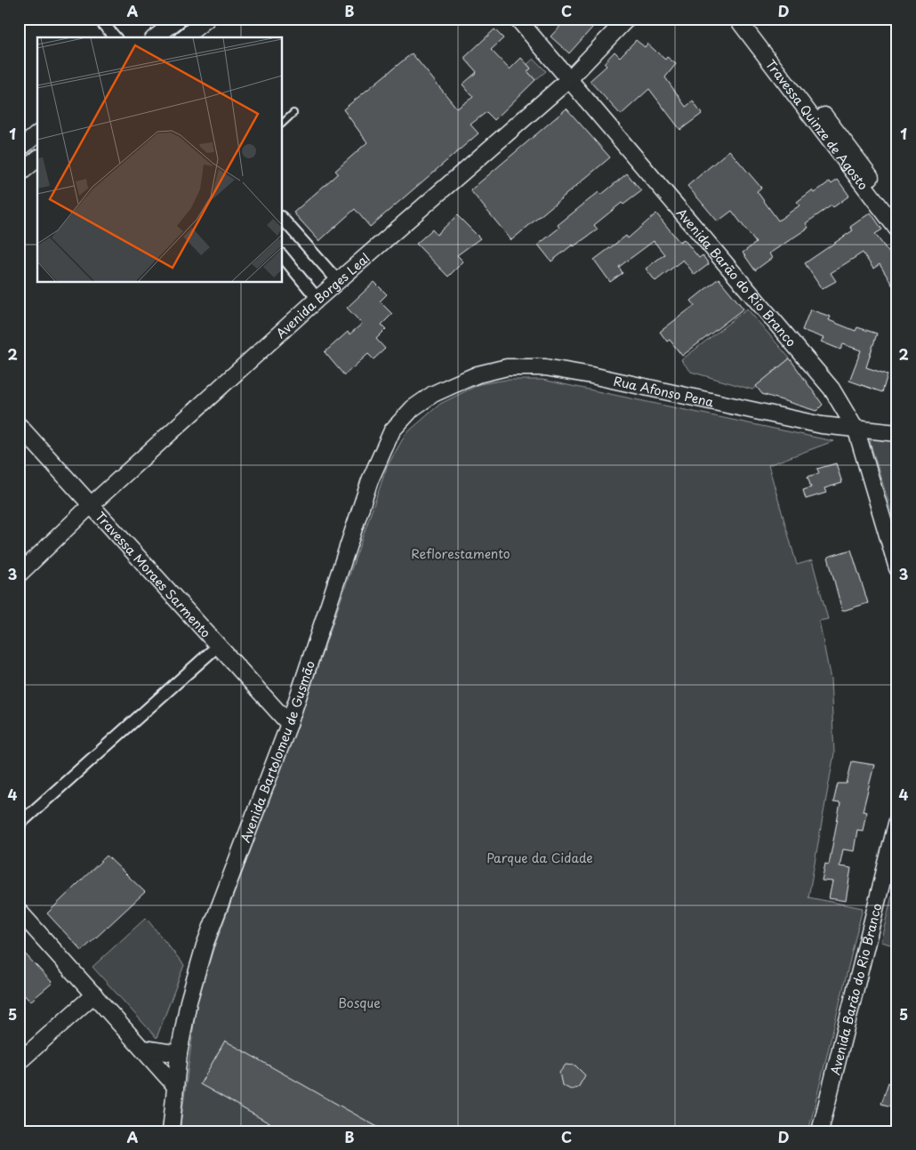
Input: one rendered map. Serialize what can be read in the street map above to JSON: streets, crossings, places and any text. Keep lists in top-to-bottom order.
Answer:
{
  "streets": {
    "street": [
      "Travessa Quinze de Agosto",
      "Avenida Barão do Rio Branco",
      "Avenida Borges Leal",
      "Rua Afonso Pena",
      "Travessa Moraes Sarmento",
      "Avenida Bartolomeu de Gusmão"
    ]
  },
  "crossings": [
    ["Avenida Barão do Rio Branco", "Avenida Borges Leal"],
    ["Avenida Barão do Rio Branco", "Rua Afonso Pena"],
    ["Avenida Borges Leal", "Travessa Moraes Sarmento"],
    ["Rua Afonso Pena", "Avenida Bartolomeu de Gusmão"],
    ["Travessa Moraes Sarmento", "Avenida Bartolomeu de Gusmão"]
  ],
  "parks": ["Reflorestamento", "Parque da Cidade", "Bosque"],
  "grid": {
    "columns": [
      "A",
      "B",
      "C",
      "D"
    ],
    "rows": [
      "1",
      "2",
      "3",
      "4",
      "5"
    ]
  }
}
